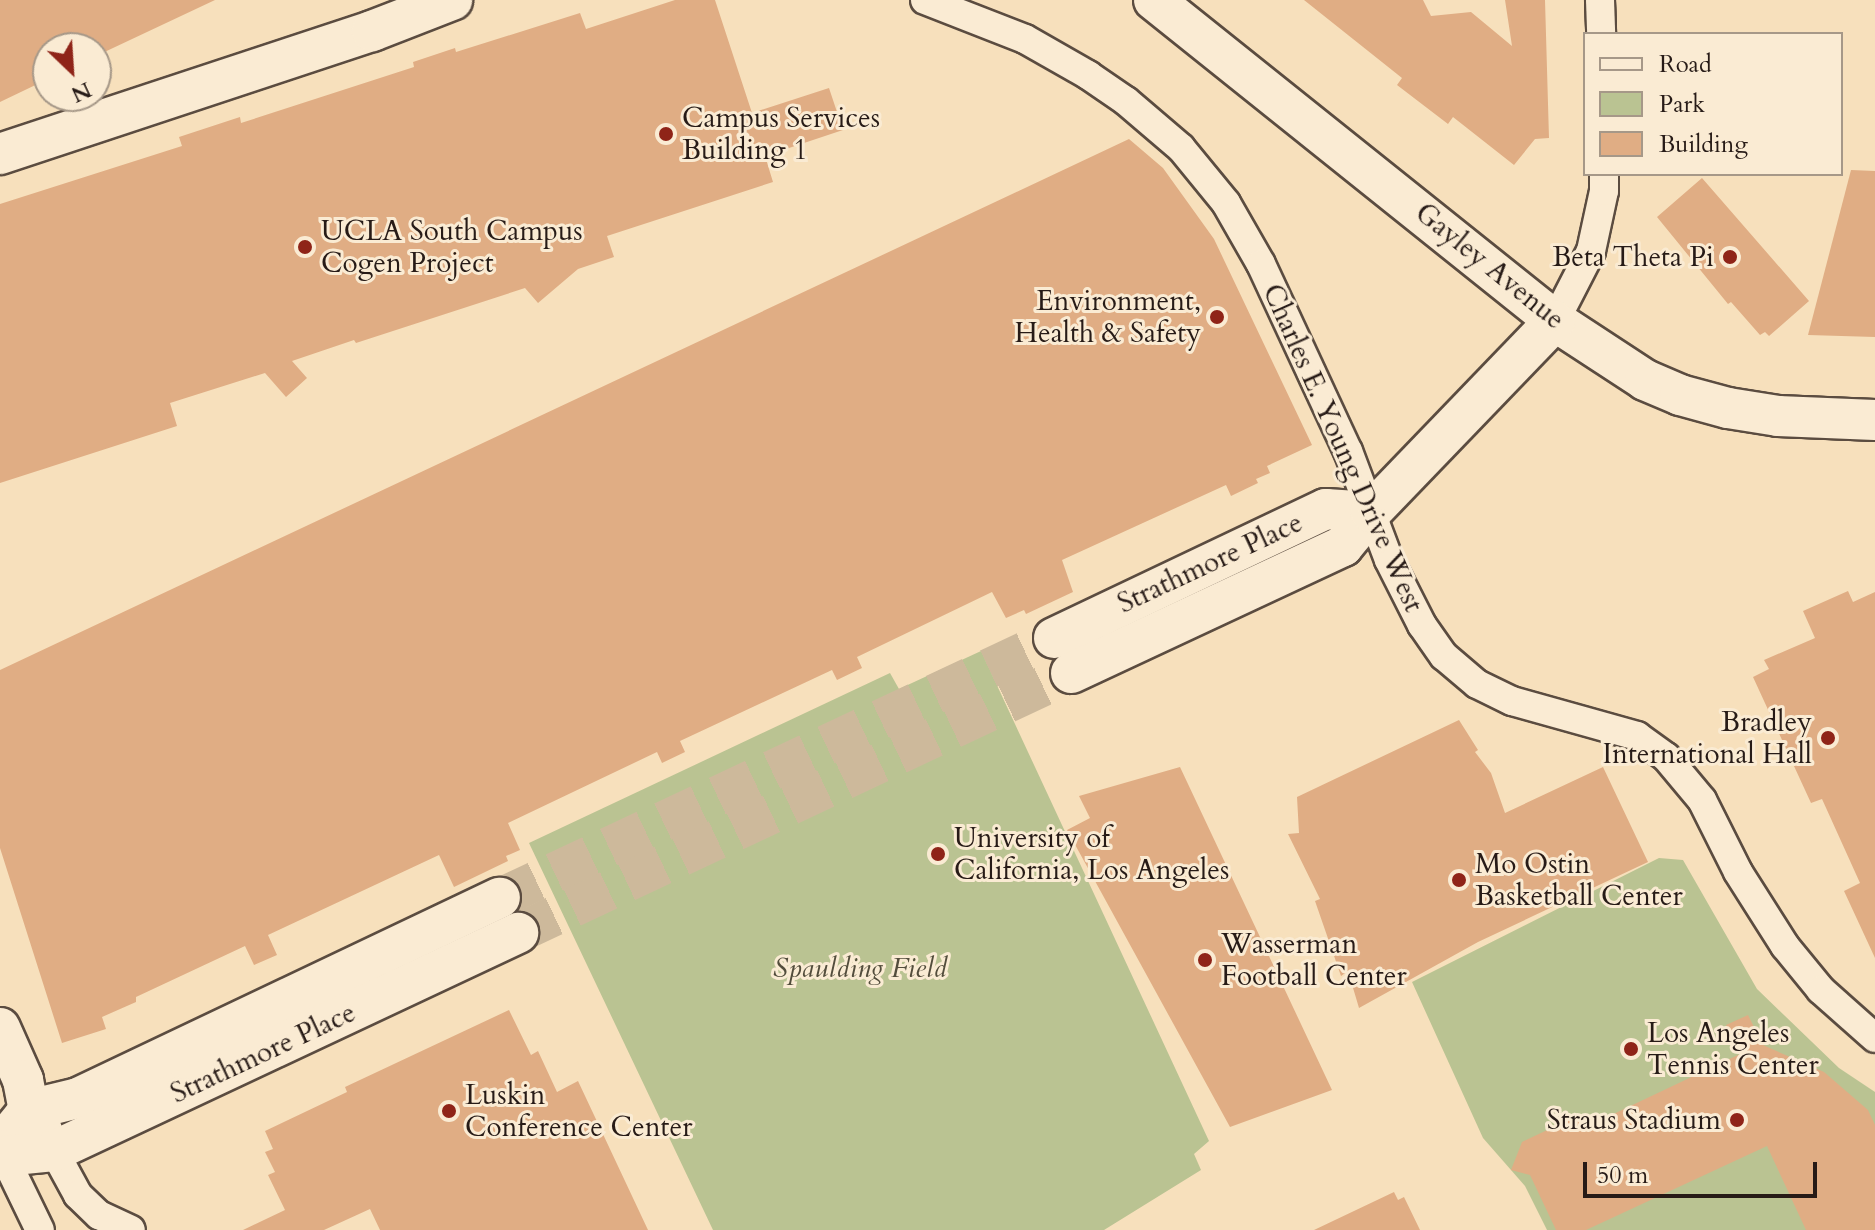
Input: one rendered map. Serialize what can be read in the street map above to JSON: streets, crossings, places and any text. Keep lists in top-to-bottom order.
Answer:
{
  "streets": {
    "street": ["Gayley Avenue", "Charles E. Young Drive West", "Strathmore Place"]
  },
  "crossings": [
    ["Charles E. Young Drive West", "Strathmore Place"]
  ],
  "parks": ["Spaulding Field"],
  "places": [
    "Campus Services Building 1",
    "UCLA South Campus Cogen Project",
    "Beta Theta Pi",
    "Environment, Health & Safety",
    "Bradley International Hall",
    "University of California, Los Angeles",
    "Mo Ostin Basketball Center",
    "Wasserman Football Center",
    "Los Angeles Tennis Center",
    "Luskin Conference Center",
    "Straus Stadium"
  ],
  "legend": ["Road", "Park", "Building"],
  "scale_bar": "50 m",
  "north": "bottom right"
}
